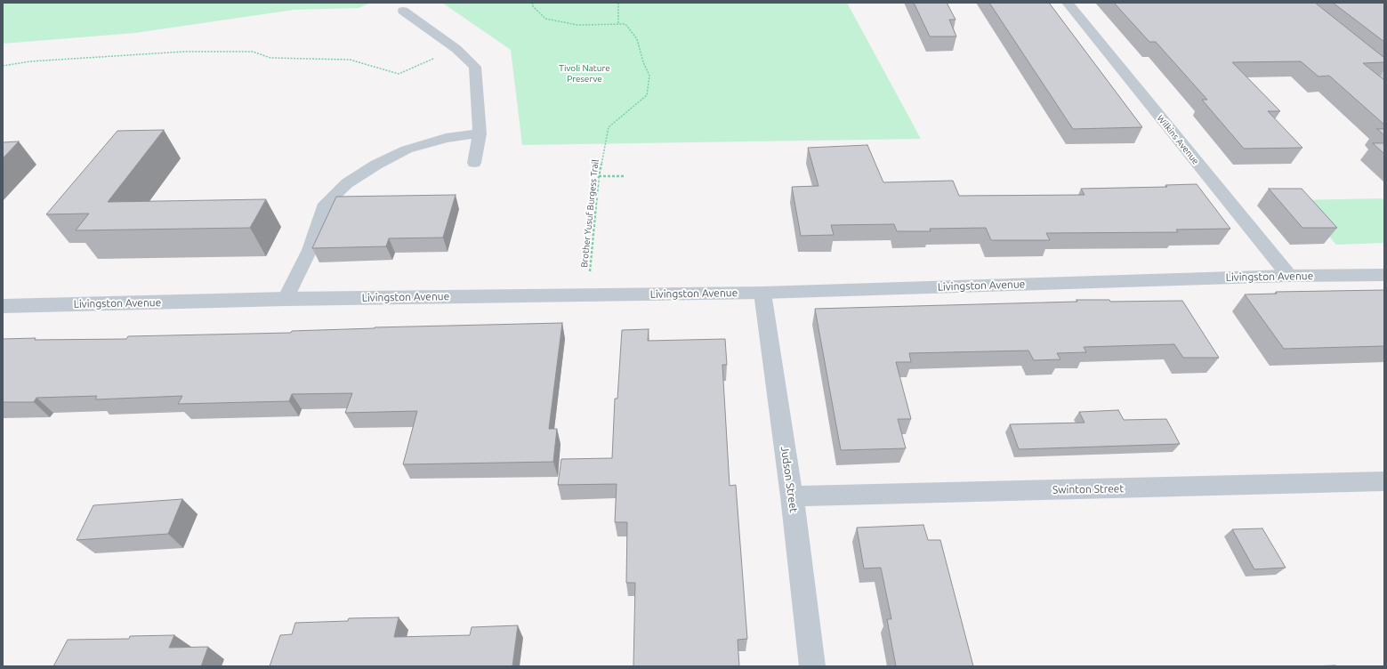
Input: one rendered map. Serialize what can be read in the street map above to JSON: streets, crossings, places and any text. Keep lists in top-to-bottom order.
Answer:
{
  "streets": {
    "street": [
      "Wilkins Avenue",
      "Livingston Avenue",
      "Judson Street",
      "Swinton Street"
    ],
    "path": ["Brother Yusuf Burgess Trail"]
  },
  "crossings": [
    ["Wilkins Avenue", "Livingston Avenue"],
    ["Brother Yusuf Burgess Trail", "Livingston Avenue"],
    ["Livingston Avenue", "Judson Street"],
    ["Judson Street", "Swinton Street"]
  ],
  "parks": ["Tivoli Nature Preserve"]
}
